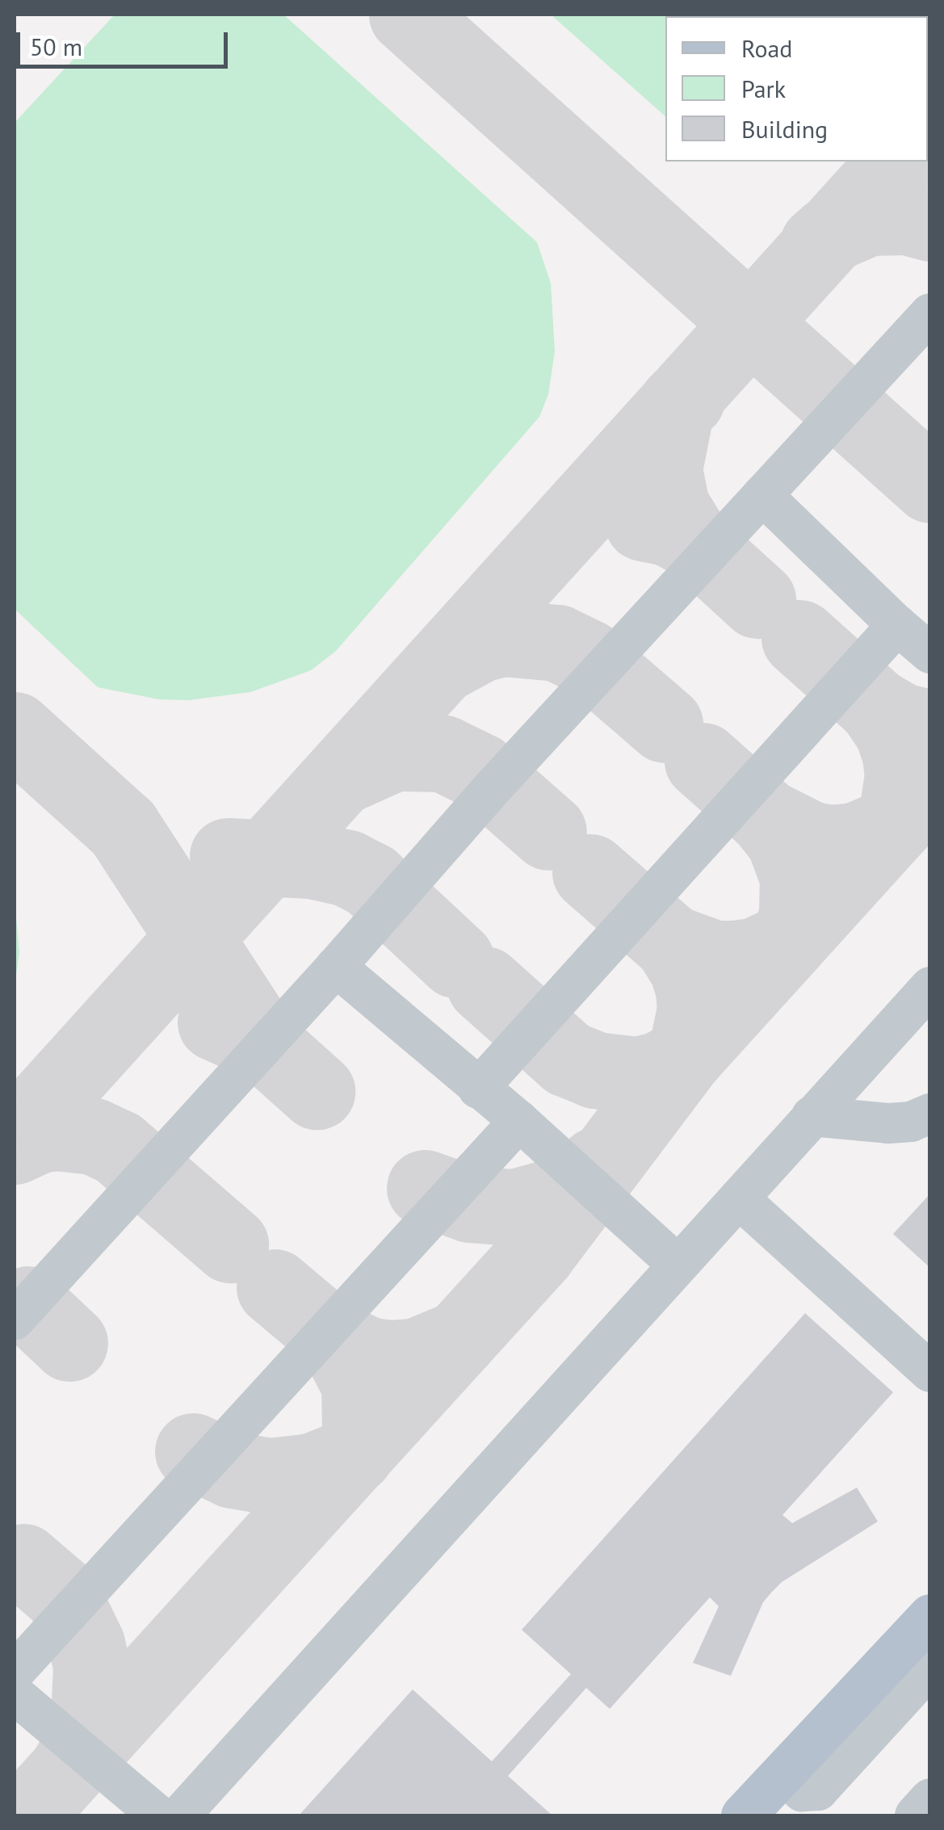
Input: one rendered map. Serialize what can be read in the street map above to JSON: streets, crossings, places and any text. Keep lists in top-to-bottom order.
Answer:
{
  "legend": ["Road", "Park", "Building"],
  "scale_bar": "50 m"
}
